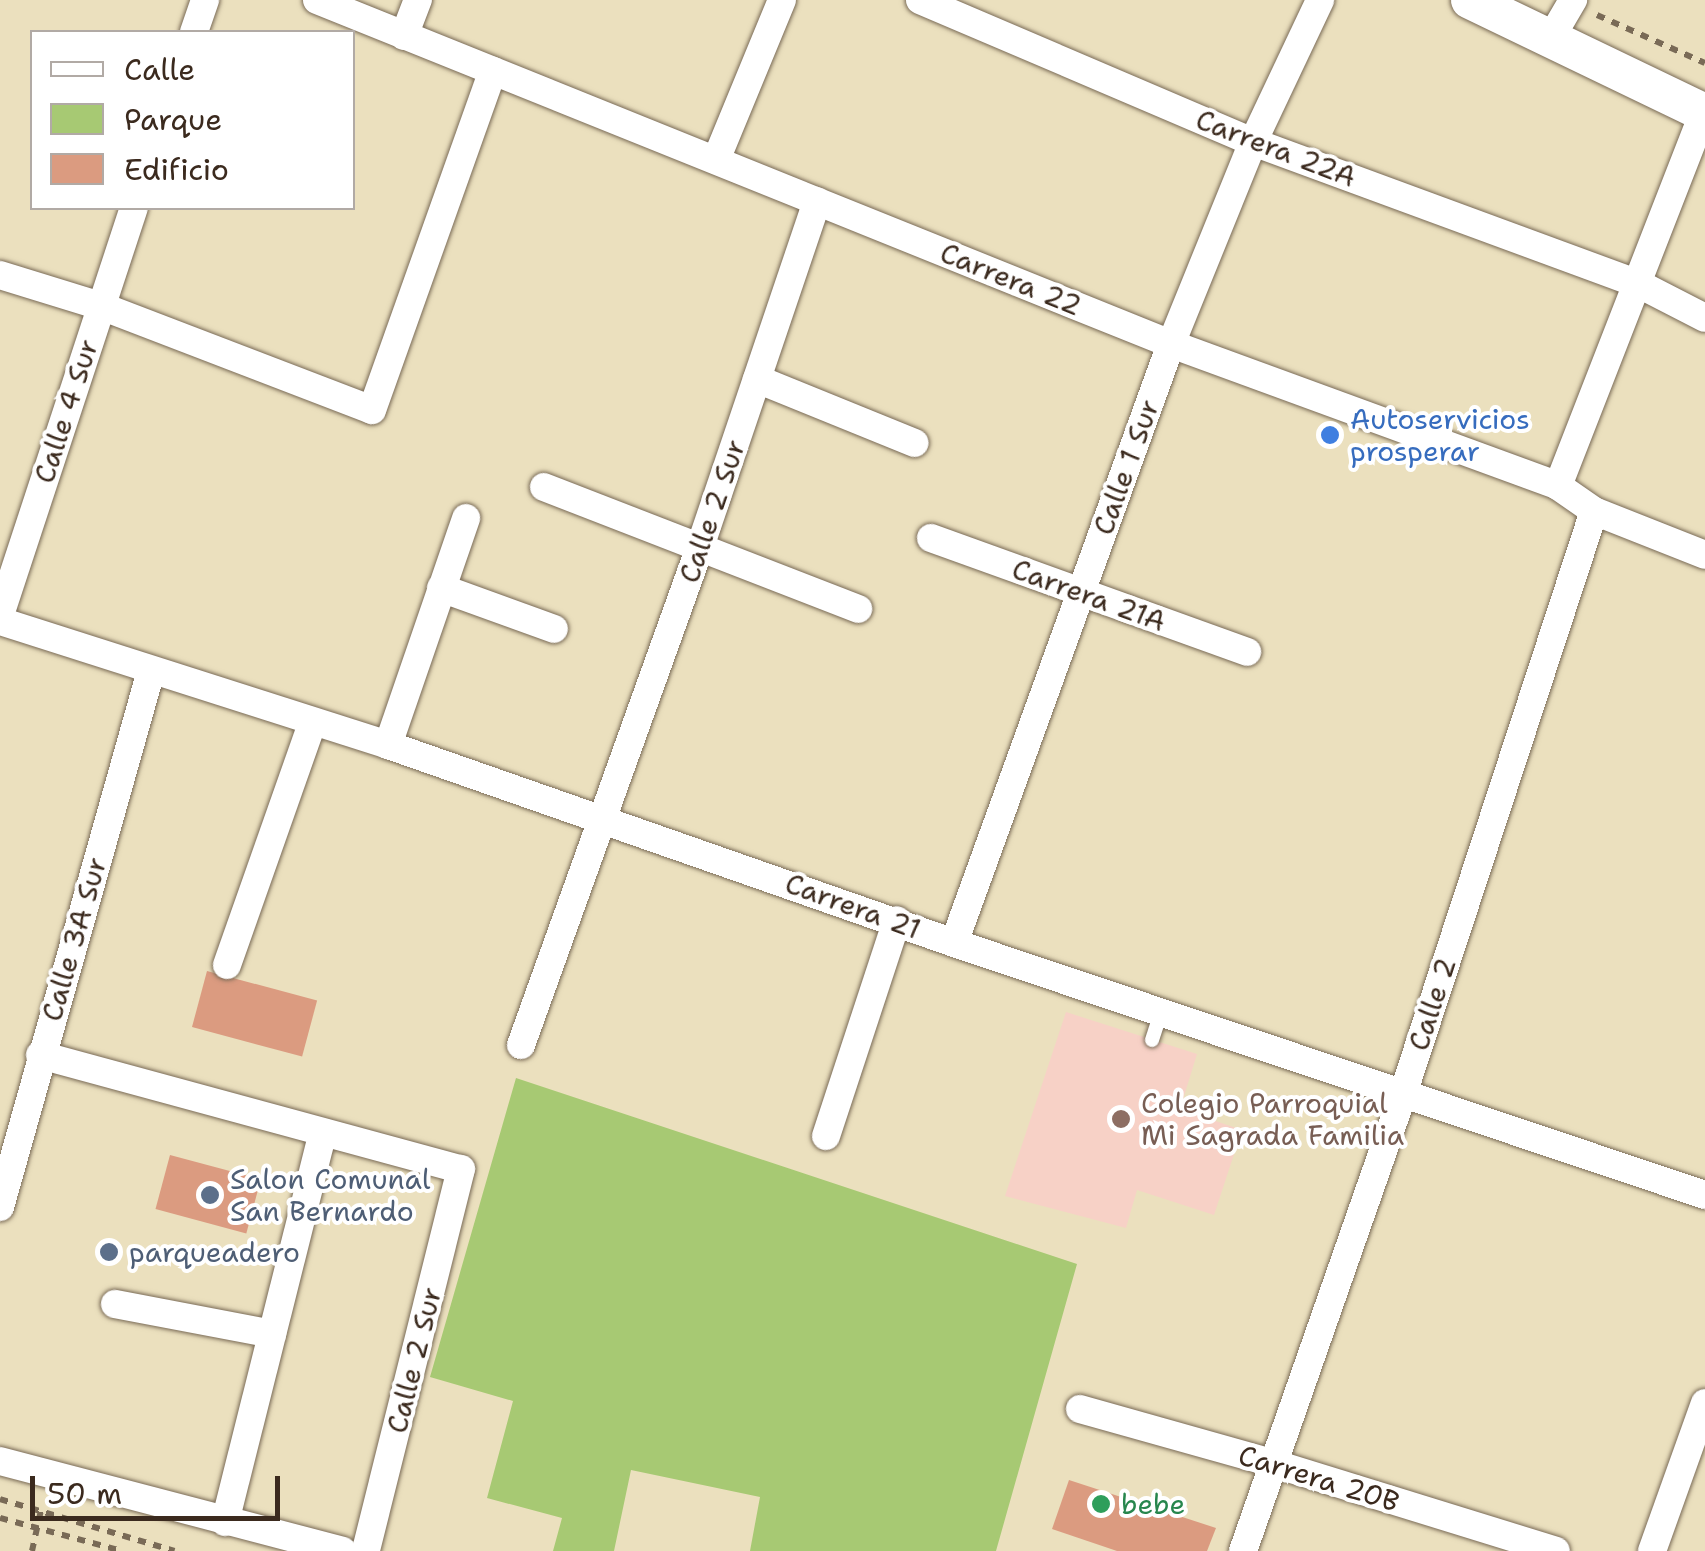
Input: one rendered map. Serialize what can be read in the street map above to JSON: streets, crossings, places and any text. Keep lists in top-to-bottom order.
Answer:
{
  "streets": {
    "street": [
      "Carrera 22A",
      "Carrera 22",
      "Calle 4 Sur",
      "Calle 1 Sur",
      "Calle 2 Sur",
      "Carrera 21A",
      "Carrera 21",
      "Calle 3A Sur",
      "Calle 2",
      "Carrera 20B"
    ]
  },
  "crossings": [
    ["Carrera 22A", "Calle 1 Sur"],
    ["Carrera 22", "Calle 1 Sur"],
    ["Carrera 22", "Calle 2 Sur"],
    ["Carrera 22", "Calle 2"],
    ["Calle 4 Sur", "Carrera 21"],
    ["Calle 1 Sur", "Carrera 21A"],
    ["Calle 1 Sur", "Carrera 21"],
    ["Calle 2 Sur", "Carrera 21"],
    ["Carrera 21", "Calle 3A Sur"],
    ["Carrera 21", "Calle 2"],
    ["Calle 2", "Carrera 20B"]
  ],
  "places": [
    "Autoservicios prosperar",
    "Colegio Parroquial Mi Sagrada Familia",
    "Salon Comunal San Bernardo",
    "parqueadero",
    "bebe"
  ],
  "legend": ["Calle", "Parque", "Edificio"],
  "scale_bar": "50 m"
}
